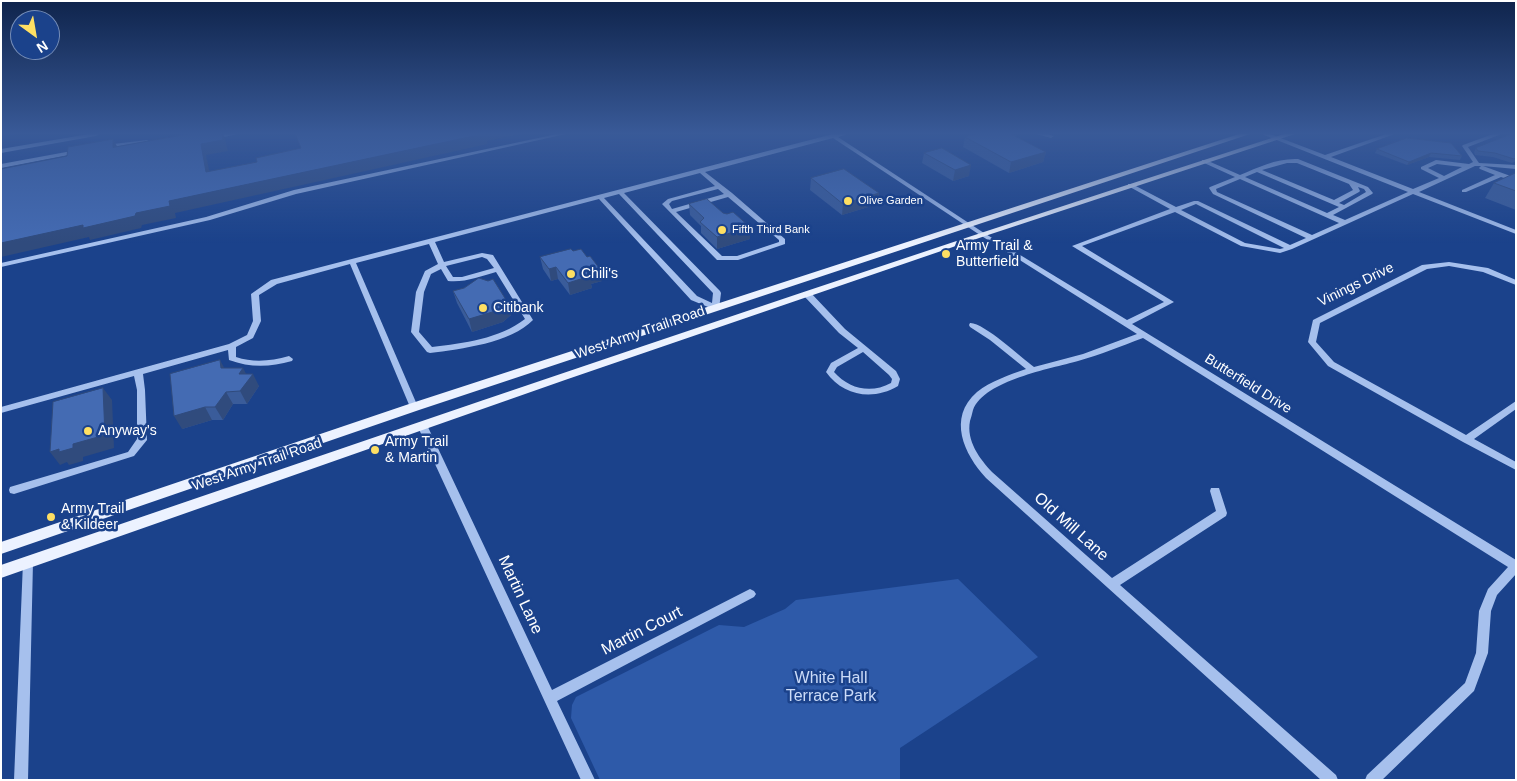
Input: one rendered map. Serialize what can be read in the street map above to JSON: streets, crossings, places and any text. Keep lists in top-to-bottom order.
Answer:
{
  "streets": {
    "main road": ["West Army Trail Road"],
    "street": [
      "Vinings Drive",
      "Butterfield Drive",
      "Old Mill Lane",
      "Martin Lane",
      "Martin Court"
    ]
  },
  "crossings": [
    ["West Army Trail Road", "Butterfield Drive"],
    ["West Army Trail Road", "Martin Lane"],
    ["Butterfield Drive", "Old Mill Lane"],
    ["Martin Lane", "Martin Court"]
  ],
  "parks": ["White Hall Terrace Park"],
  "places": [
    "Olive Garden",
    "Fifth Third Bank",
    "Army Trail & Butterfield",
    "Chili's",
    "Citibank",
    "Anyway's",
    "Army Trail & Martin",
    "Army Trail & Kildeer"
  ],
  "north": "bottom right"
}
